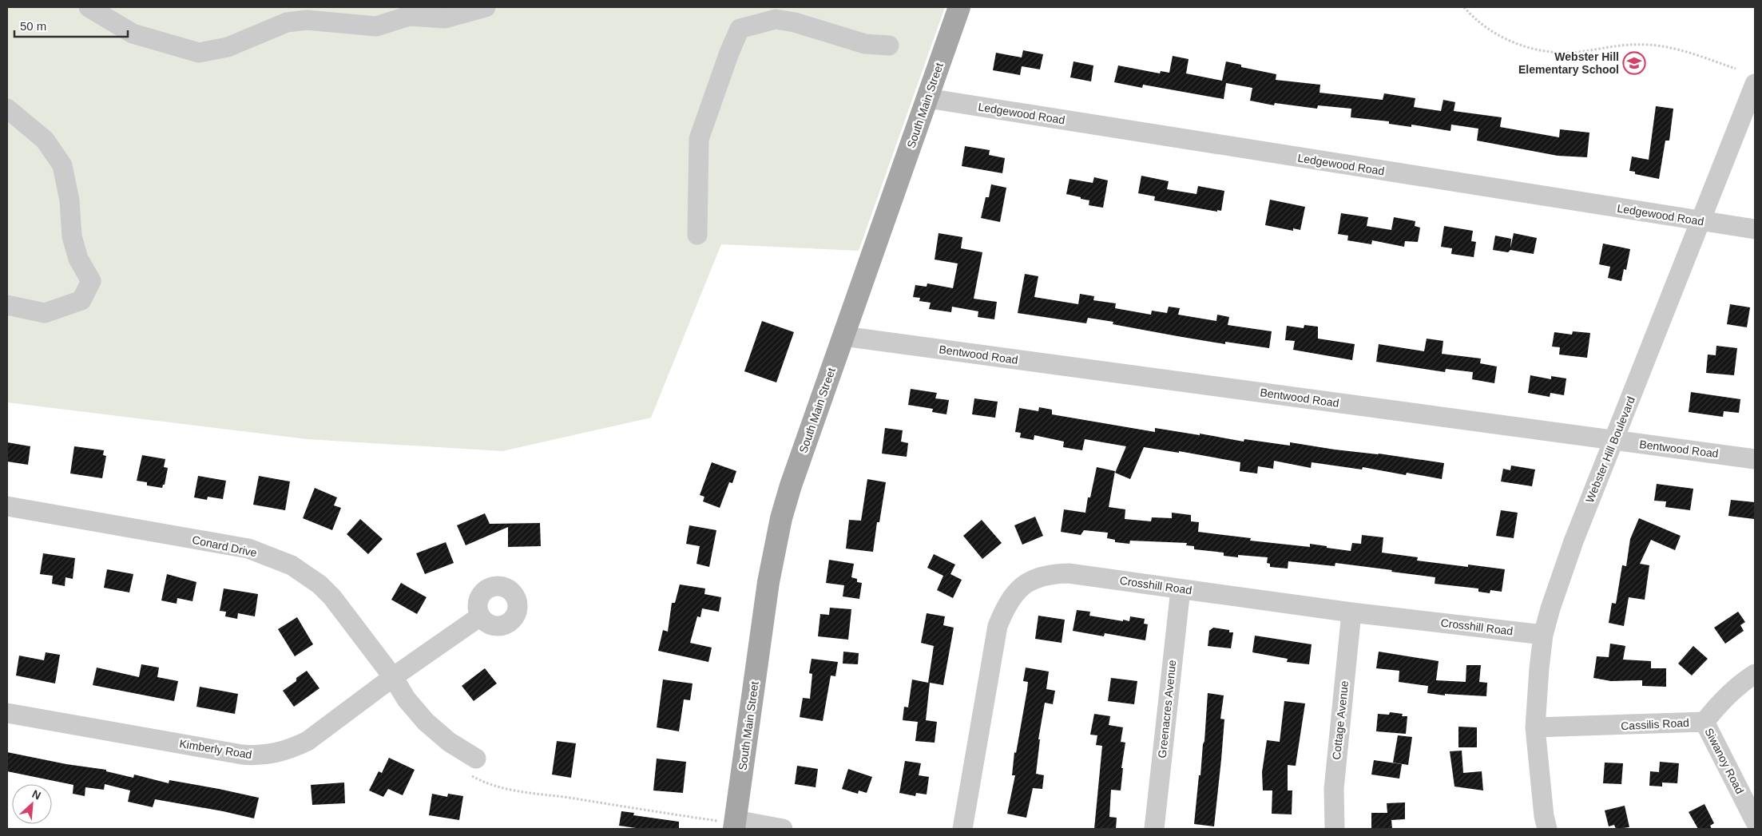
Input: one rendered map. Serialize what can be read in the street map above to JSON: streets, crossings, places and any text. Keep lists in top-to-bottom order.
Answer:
{
  "streets": {
    "main road": ["South Main Street"],
    "street": [
      "Ledgewood Road",
      "Bentwood Road",
      "Webster Hill Boulevard",
      "Conard Drive",
      "Crosshill Road",
      "Greenacres Avenue",
      "Cottage Avenue",
      "Cassilis Road",
      "Kimberly Road",
      "Siwanoy Road"
    ]
  },
  "crossings": [
    ["South Main Street", "Ledgewood Road"],
    ["South Main Street", "Bentwood Road"],
    ["Ledgewood Road", "Webster Hill Boulevard"],
    ["Bentwood Road", "Webster Hill Boulevard"],
    ["Webster Hill Boulevard", "Crosshill Road"],
    ["Webster Hill Boulevard", "Cassilis Road"],
    ["Conard Drive", "Kimberly Road"],
    ["Crosshill Road", "Greenacres Avenue"],
    ["Crosshill Road", "Cottage Avenue"],
    ["Cassilis Road", "Siwanoy Road"]
  ],
  "places": {
    "school or university": ["Webster Hill Elementary School"]
  },
  "scale_bar": "50 m",
  "north": "top right"
}
